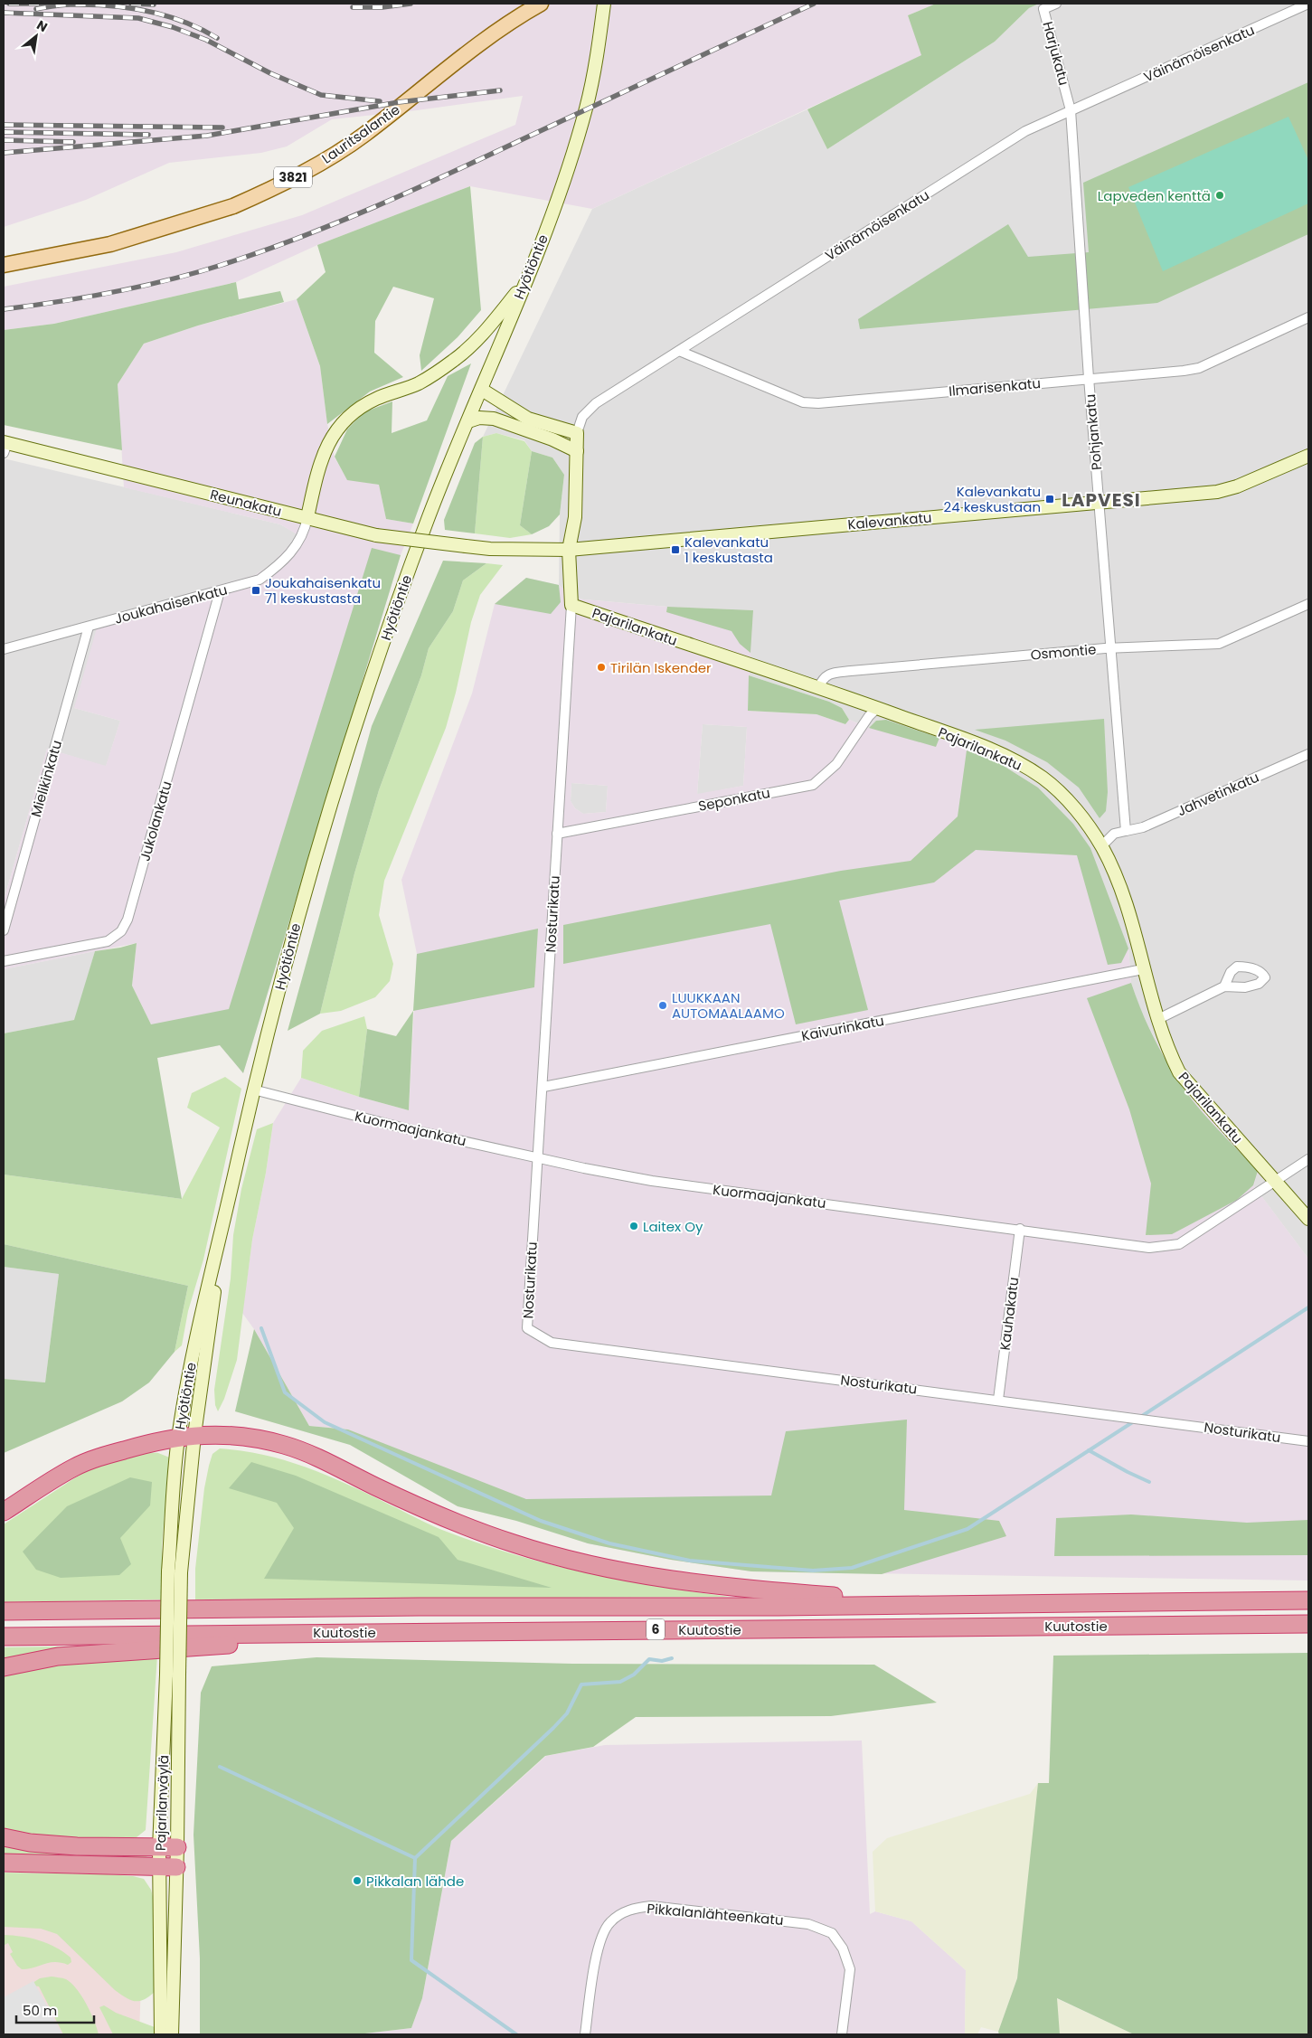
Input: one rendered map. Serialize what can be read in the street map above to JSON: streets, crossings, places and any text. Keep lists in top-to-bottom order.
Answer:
{
  "streets": {
    "highway": ["Kuutostie", "6"],
    "main road": [
      "Väinämöisenkatu",
      "Lauritsalantie",
      "3821",
      "Hyötiöntie",
      "Reunakatu",
      "Kalevankatu",
      "Pajarilankatu",
      "Nosturikatu",
      "Pajarilanväylä"
    ],
    "street": [
      "Harjukatu",
      "Ilmarisenkatu",
      "Pohjankatu",
      "Joukahaisenkatu",
      "Osmontie",
      "Mielikinkatu",
      "Jahvetinkatu",
      "Seponkatu",
      "Jukolankatu",
      "Kaivurinkatu",
      "Kuormaajankatu",
      "Kauhakatu",
      "Pikkalanlähteenkatu"
    ]
  },
  "crossings": [
    ["Harjukatu", "Väinämöisenkatu"],
    ["Harjukatu", "Pohjankatu"],
    ["Väinämöisenkatu", "Ilmarisenkatu"],
    ["Väinämöisenkatu", "Pohjankatu"],
    ["Väinämöisenkatu", "Kalevankatu"],
    ["Väinämöisenkatu", "Nosturikatu"],
    ["Hyötiöntie", "Kuormaajankatu"],
    ["Hyötiöntie", "Pajarilanväylä"],
    ["Ilmarisenkatu", "Pohjankatu"],
    ["Pohjankatu", "Kalevankatu"],
    ["Pohjankatu", "Osmontie"],
    ["Pohjankatu", "Jahvetinkatu"],
    ["Reunakatu", "Kalevankatu"],
    ["Reunakatu", "Joukahaisenkatu"],
    ["Kalevankatu", "Nosturikatu"],
    ["Joukahaisenkatu", "Mielikinkatu"],
    ["Joukahaisenkatu", "Jukolankatu"],
    ["Pajarilankatu", "Osmontie"],
    ["Pajarilankatu", "Seponkatu"],
    ["Pajarilankatu", "Nosturikatu"],
    ["Pajarilankatu", "Kaivurinkatu"],
    ["Pajarilankatu", "Kuormaajankatu"],
    ["Seponkatu", "Nosturikatu"],
    ["Nosturikatu", "Kaivurinkatu"],
    ["Nosturikatu", "Kuormaajankatu"],
    ["Nosturikatu", "Kauhakatu"],
    ["Kuormaajankatu", "Kauhakatu"]
  ],
  "districts": ["LAPVESI"],
  "places": {
    "other": [
      "Lapveden kenttä",
      "Tirilän Iskender",
      "LUUKKAAN AUTOMAALAAMO",
      "Laitex Oy",
      "Pikkalan lähde"
    ],
    "transit": ["Kalevankatu 24 keskustaan", "Kalevankatu 1 keskustasta", "Joukahaisenkatu 71 keskustasta"]
  },
  "scale_bar": "50 m",
  "north": "top right"
}
